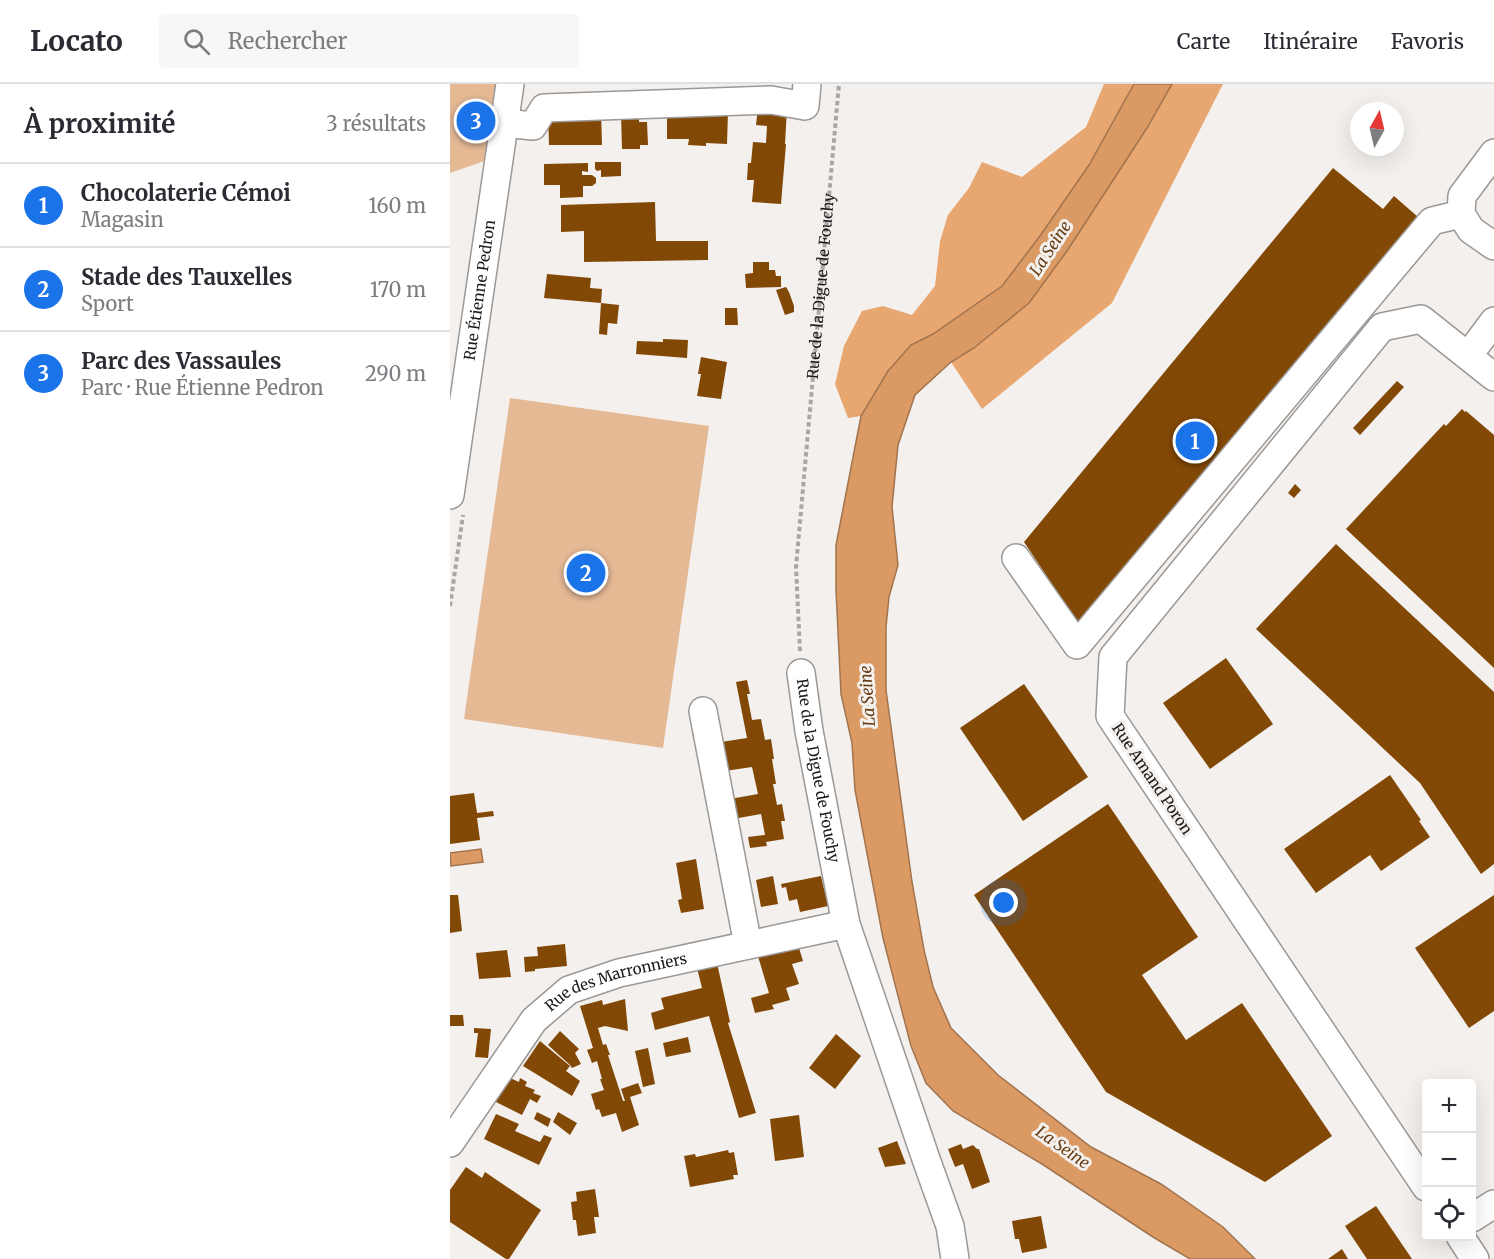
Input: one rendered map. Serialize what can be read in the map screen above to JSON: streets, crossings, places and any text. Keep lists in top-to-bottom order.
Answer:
{
  "streets": {
    "street": [
      "Rue de la Digue de Fouchy",
      "Rue Étienne Pedron",
      "Rue Amand Poron",
      "Rue des Marronniers"
    ]
  },
  "crossings": [
    ["Rue de la Digue de Fouchy", "Rue des Marronniers"]
  ],
  "water": ["La Seine"],
  "north": "top",
  "page": {
    "header": "Locato",
    "search": "Rechercher",
    "nav": ["Carte", "Itinéraire", "Favoris"],
    "heading": ["À proximité", "3 résultats"],
    "pins": ["3", "1", "2"],
    "list": [
      {
        "mark": "1",
        "name": "Chocolaterie Cémoi",
        "note": "Magasin",
        "value": "160 m"
      },
      {
        "mark": "2",
        "name": "Stade des Tauxelles",
        "note": "Sport",
        "value": "170 m"
      },
      {
        "mark": "3",
        "name": "Parc des Vassaules",
        "note": "Parc · Rue Étienne Pedron",
        "value": "290 m"
      }
    ],
    "map_buttons": ["+", "−"]
  }
}
